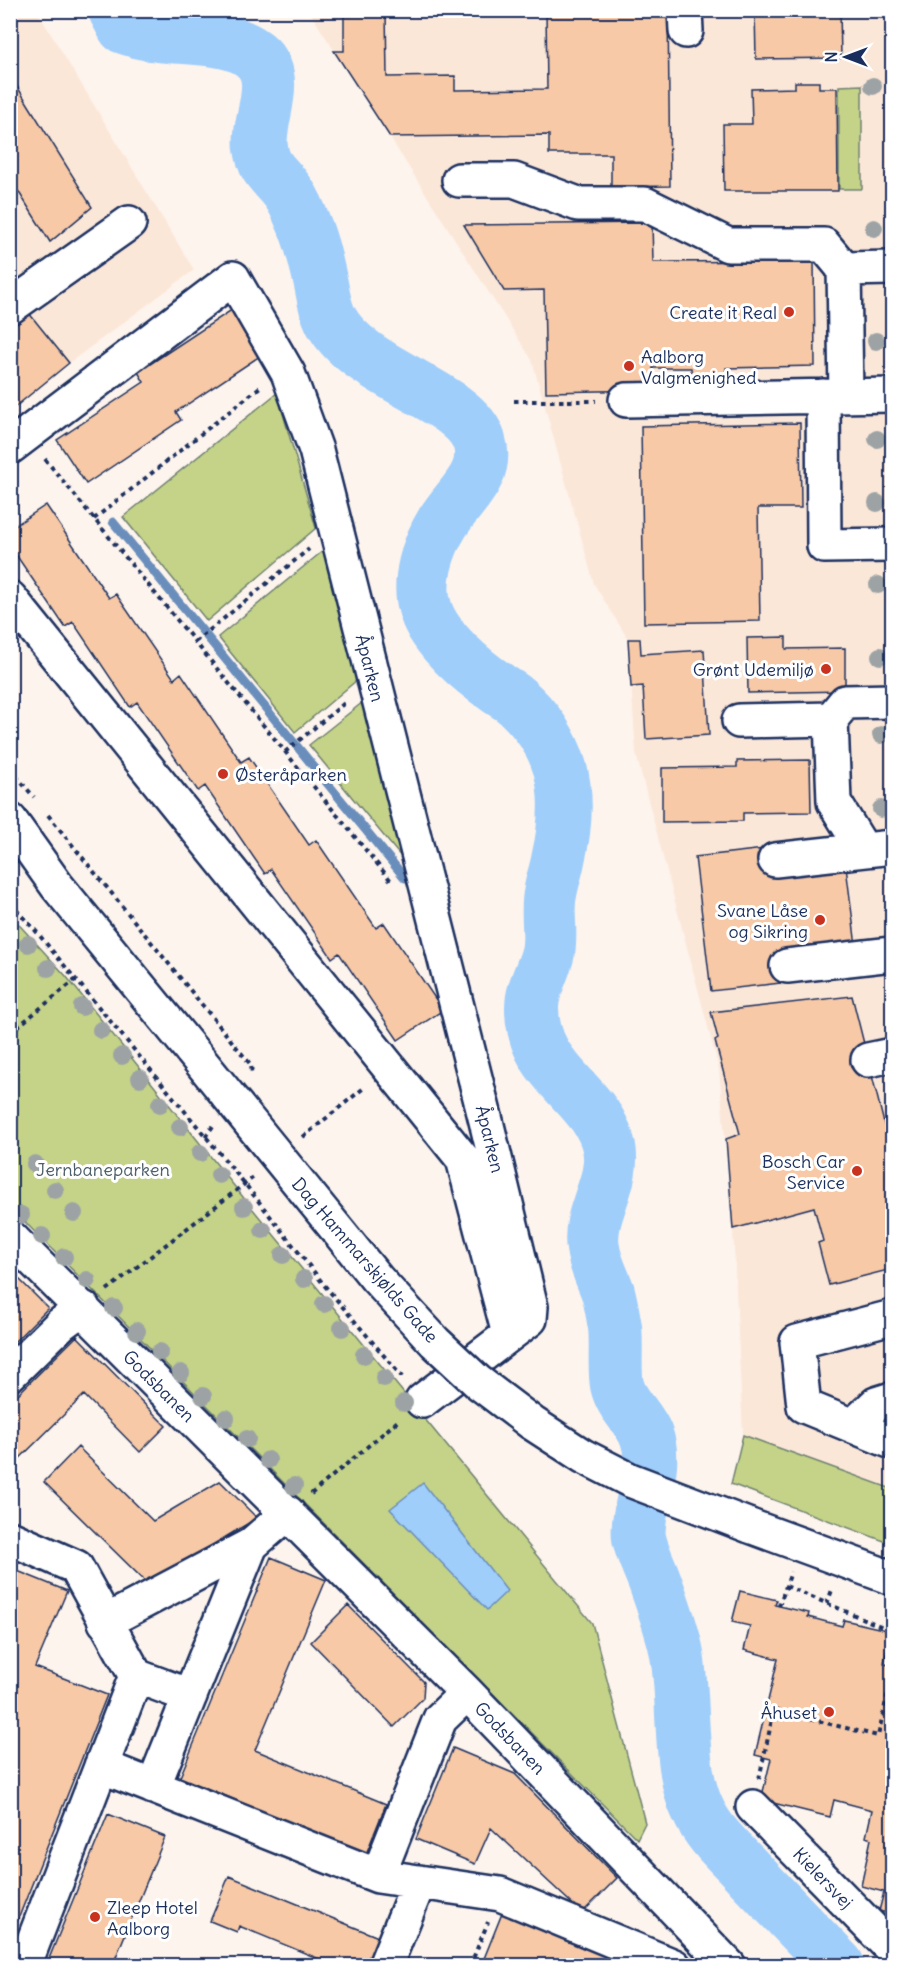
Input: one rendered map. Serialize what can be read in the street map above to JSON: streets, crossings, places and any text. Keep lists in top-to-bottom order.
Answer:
{
  "streets": {
    "street": [
      "Åparken",
      "Dag Hammarskjølds Gade",
      "Godsbanen",
      "Kielersvej"
    ]
  },
  "parks": ["Jernbaneparken"],
  "places": [
    "Create it Real",
    "Aalborg Valgmenighed",
    "Grønt Udemiljø",
    "Østeråparken",
    "Svane Låse og Sikring",
    "Bosch Car Service",
    "Åhuset",
    "Zleep Hotel Aalborg"
  ],
  "north": "left"
}
